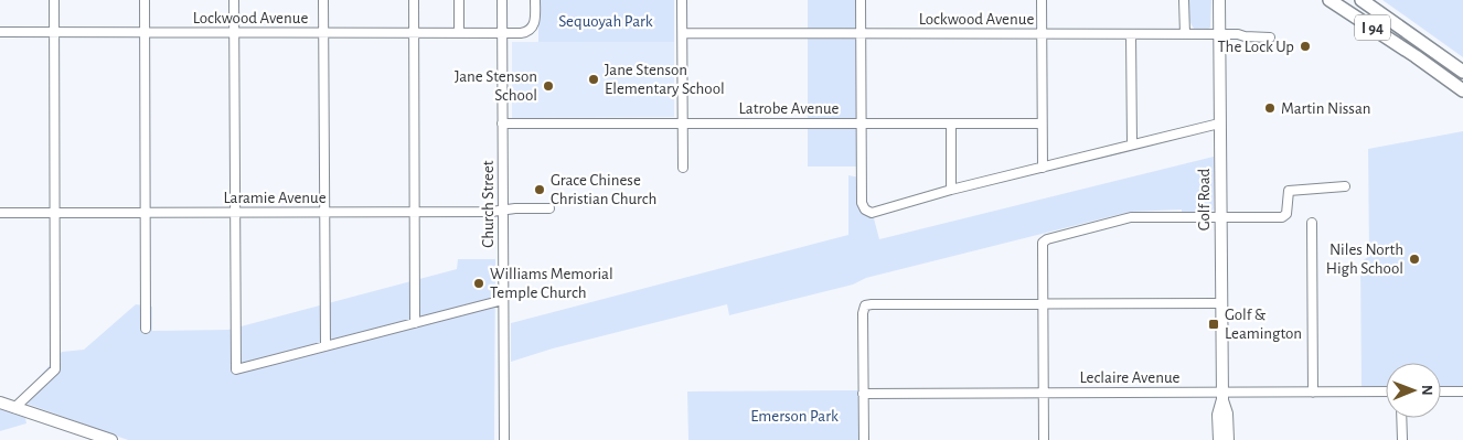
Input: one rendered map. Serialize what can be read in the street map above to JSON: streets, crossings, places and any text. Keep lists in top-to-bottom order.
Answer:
{
  "streets": {
    "highway": ["I 94"],
    "main road": ["Golf Road"],
    "street": [
      "Lockwood Avenue",
      "Latrobe Avenue",
      "Laramie Avenue",
      "Church Street",
      "Leclaire Avenue"
    ]
  },
  "crossings": [
    ["Lockwood Avenue", "Golf Road"],
    ["Lockwood Avenue", "Church Street"],
    ["Latrobe Avenue", "Church Street"],
    ["Laramie Avenue", "Church Street"],
    ["Golf Road", "Leclaire Avenue"]
  ],
  "parks": ["Sequoyah Park", "Emerson Park"],
  "places": {
    "other": [
      "The Lock Up",
      "Jane Stenson Elementary School",
      "Jane Stenson School",
      "Martin Nissan",
      "Grace Chinese Christian Church",
      "Niles North High School",
      "Williams Memorial Temple Church"
    ],
    "transit": ["Golf & Leamington"]
  },
  "north": "right"
}
